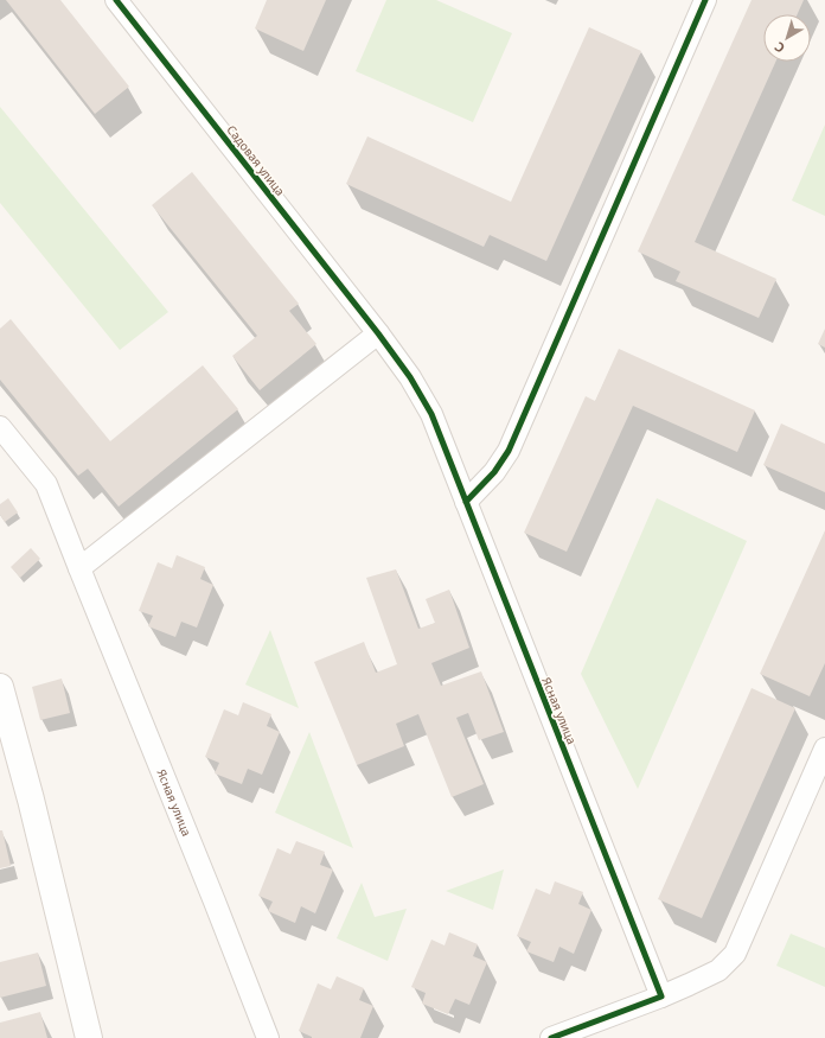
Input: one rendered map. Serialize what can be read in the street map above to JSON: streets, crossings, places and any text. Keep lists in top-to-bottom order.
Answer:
{
  "streets": {
    "street": ["Садовая улица", "Ясная улица"]
  },
  "crossings": [
    ["Садовая улица", "Ясная улица"]
  ],
  "north": "bottom left"
}
